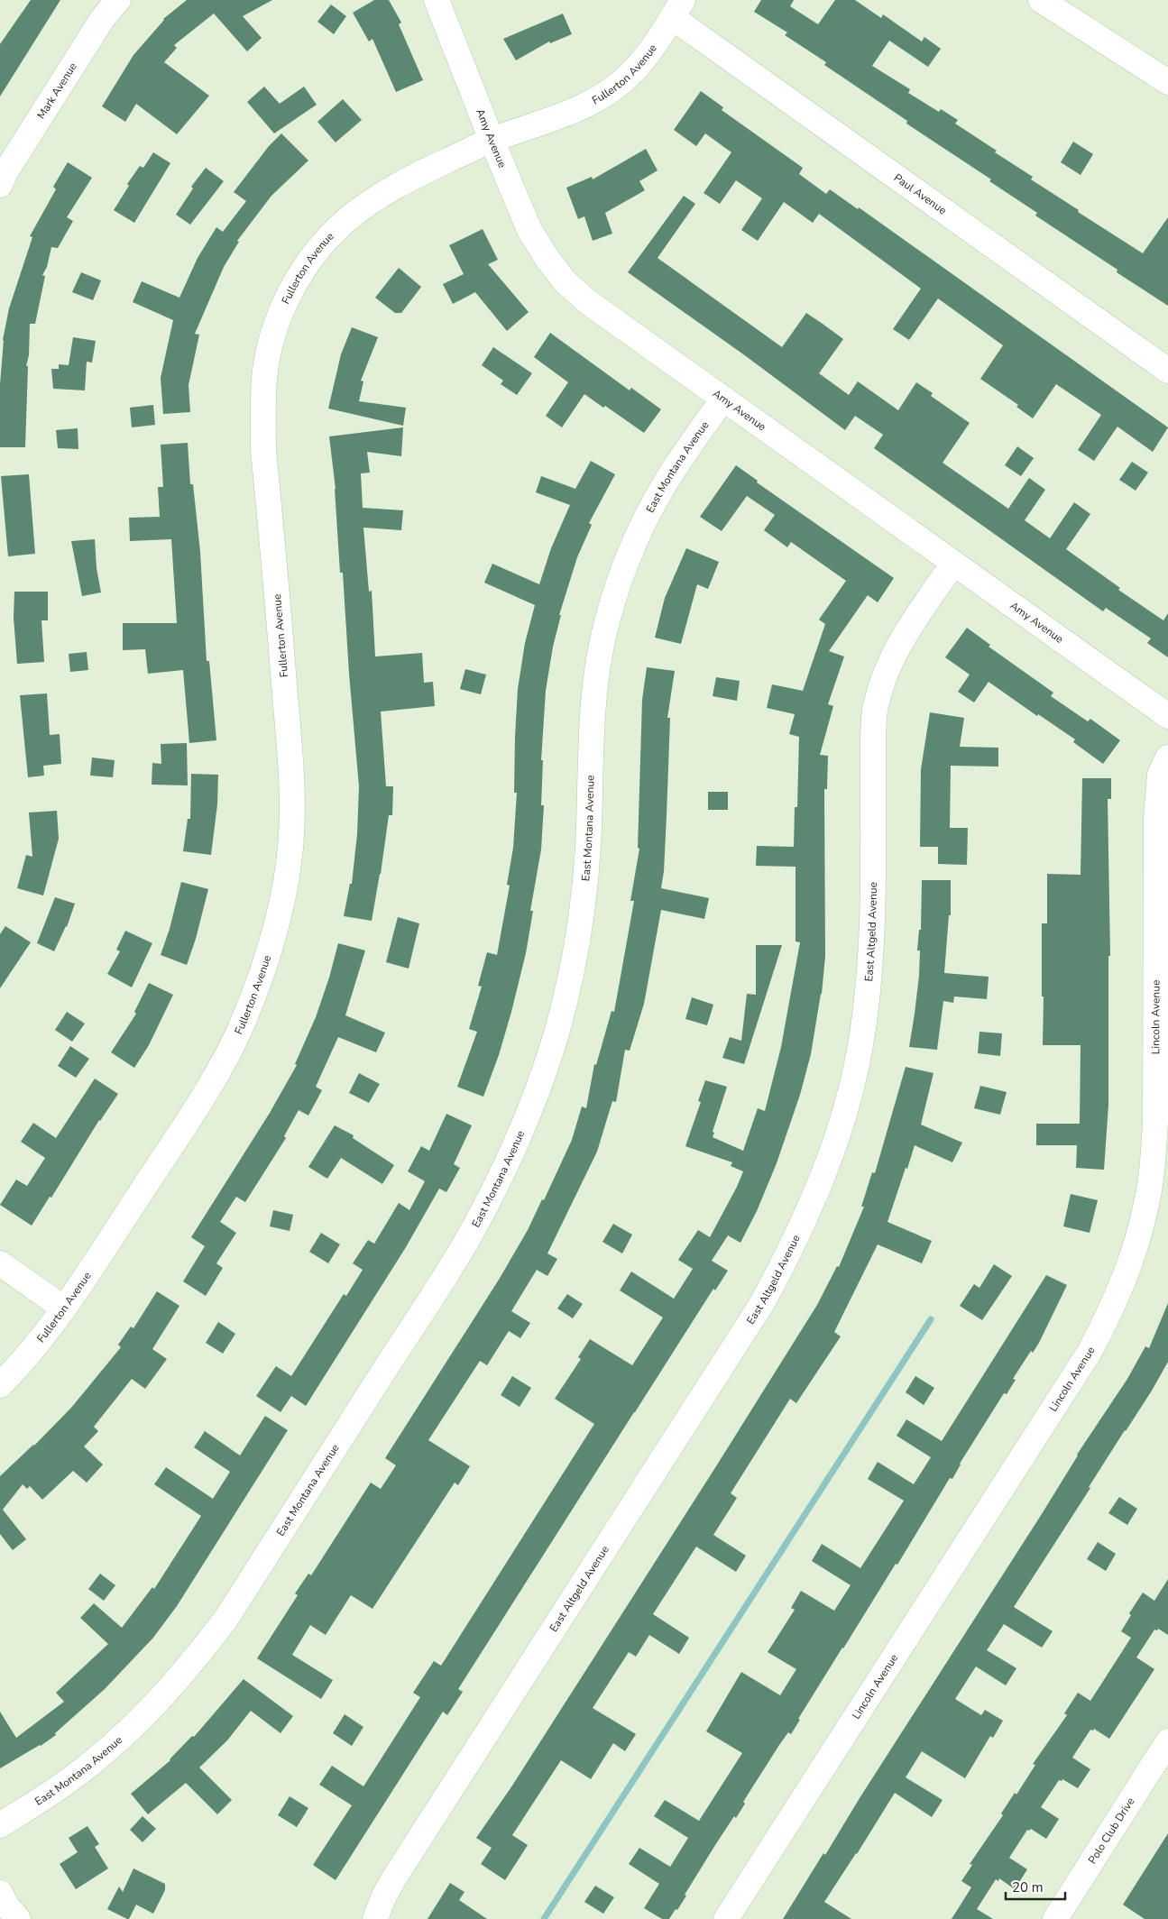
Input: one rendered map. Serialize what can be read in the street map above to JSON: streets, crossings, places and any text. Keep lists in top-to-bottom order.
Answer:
{
  "streets": {
    "street": [
      "Fullerton Avenue",
      "Mark Avenue",
      "Amy Avenue",
      "Paul Avenue",
      "East Montana Avenue",
      "East Altgeld Avenue",
      "Lincoln Avenue",
      "Polo Club Drive"
    ]
  },
  "crossings": [
    ["Fullerton Avenue", "Amy Avenue"],
    ["Fullerton Avenue", "Paul Avenue"],
    ["Amy Avenue", "East Montana Avenue"],
    ["Amy Avenue", "East Altgeld Avenue"]
  ],
  "scale_bar": "20 m"
}
